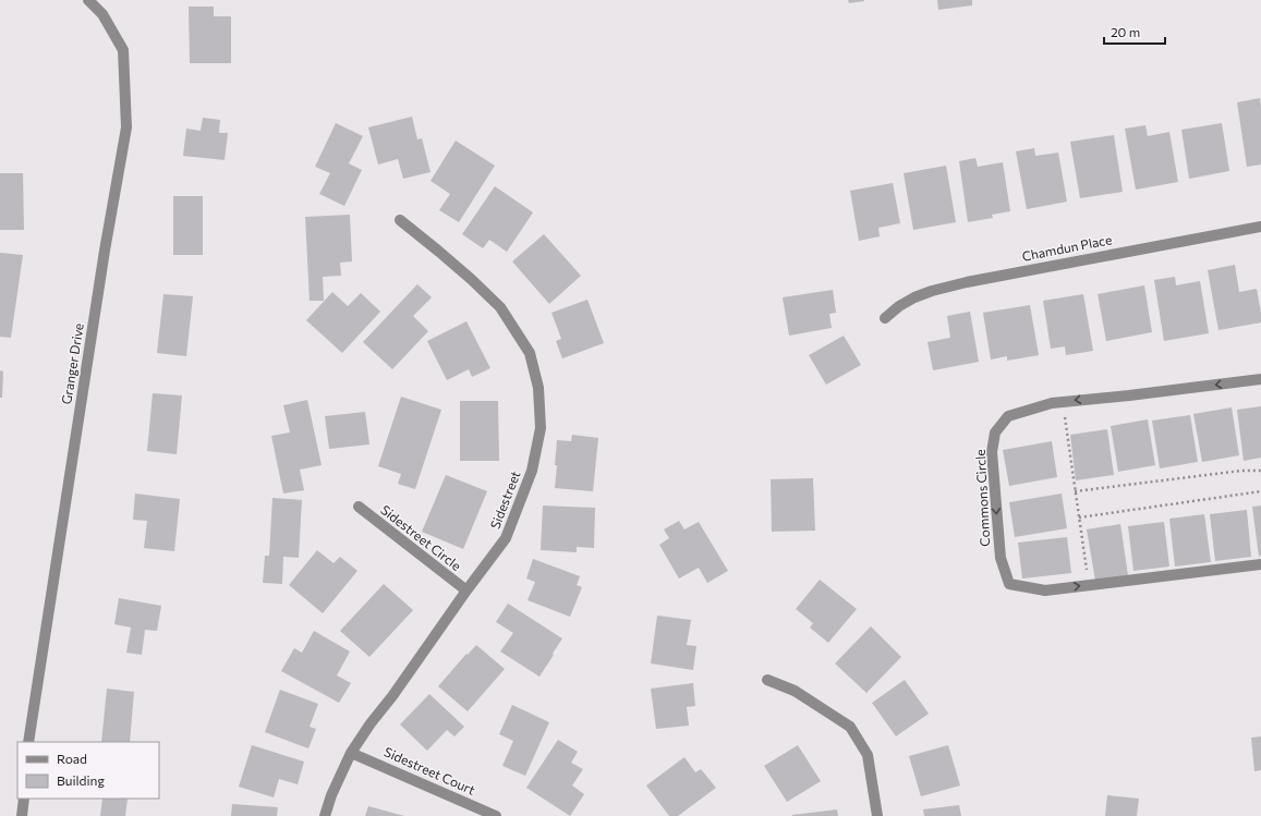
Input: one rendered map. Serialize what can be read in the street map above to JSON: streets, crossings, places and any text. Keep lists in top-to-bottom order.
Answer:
{
  "streets": {
    "street": [
      "Chamdun Place",
      "Granger Drive",
      "Commons Circle",
      "Sidestreet",
      "Sidestreet Circle",
      "Sidestreet Court"
    ]
  },
  "crossings": [
    ["Sidestreet", "Sidestreet Circle"],
    ["Sidestreet", "Sidestreet Court"]
  ],
  "legend": ["Road", "Building"],
  "scale_bar": "20 m"
}
